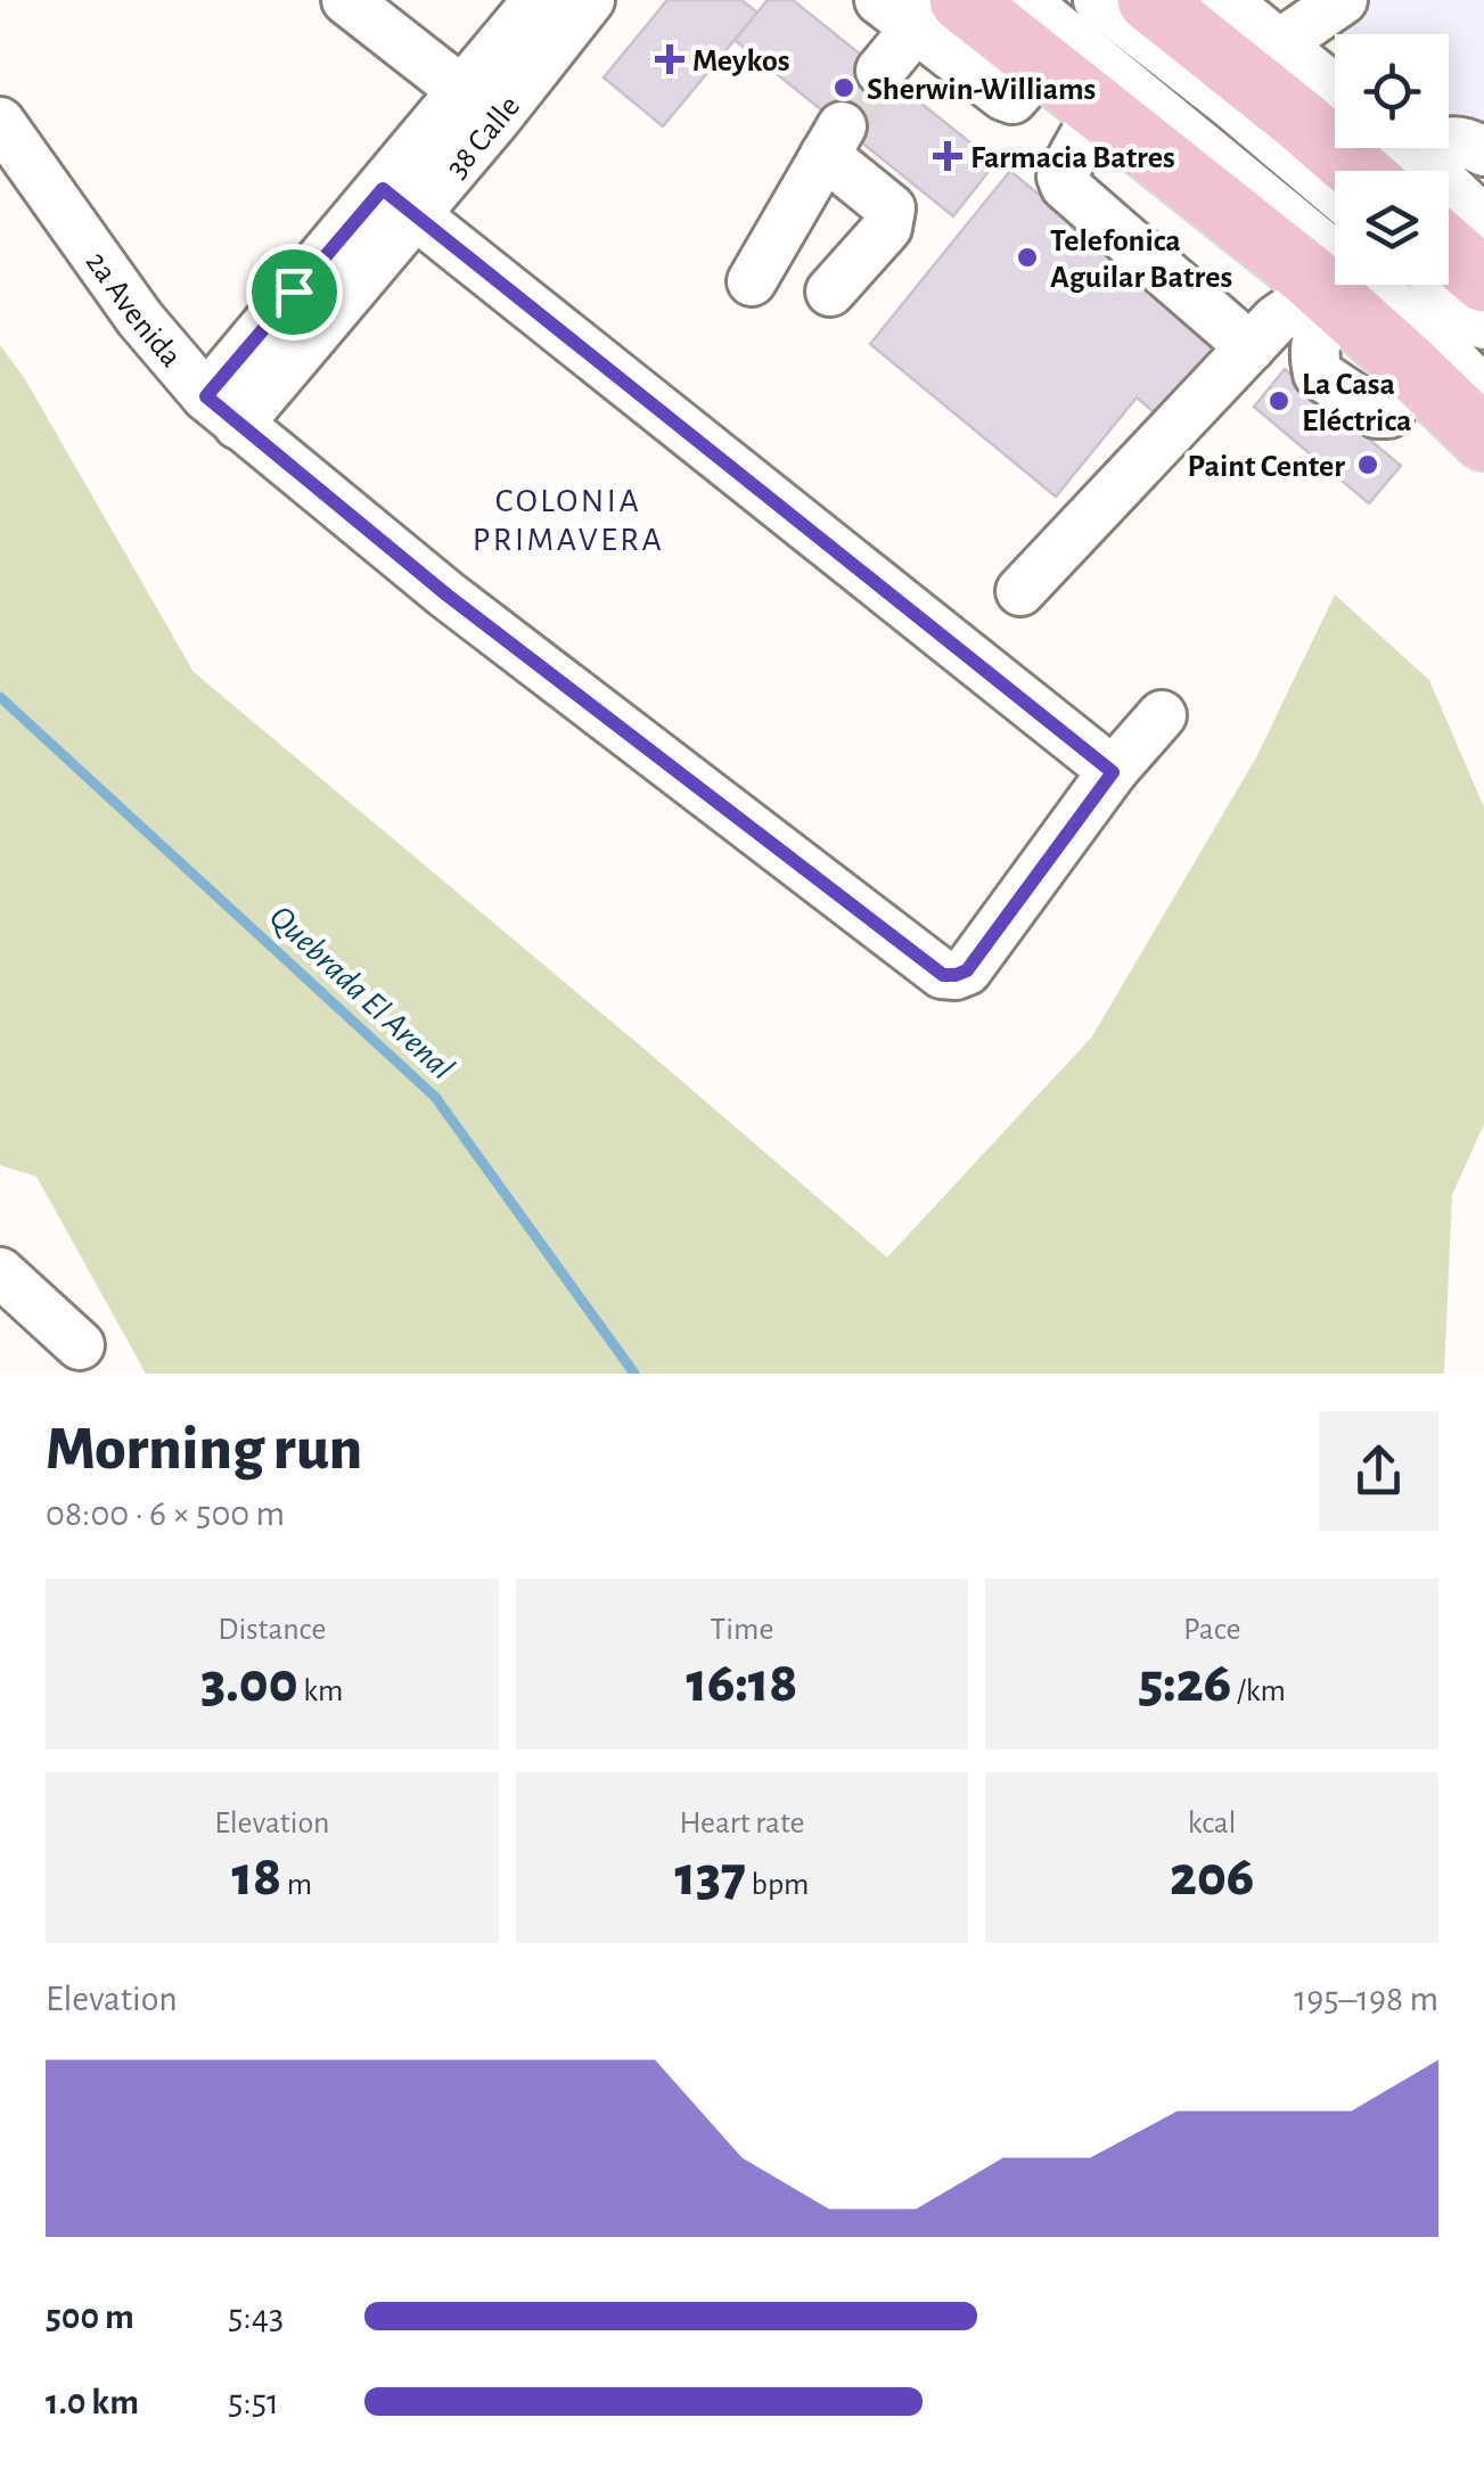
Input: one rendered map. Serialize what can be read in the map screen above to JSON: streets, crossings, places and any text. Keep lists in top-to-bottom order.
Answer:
{
  "streets": {
    "street": ["38 Calle", "2a Avenida"]
  },
  "crossings": [
    ["38 Calle", "2a Avenida"]
  ],
  "districts": ["COLONIA PRIMAVERA"],
  "water": ["Quebrada El Arenal"],
  "places": {
    "health": ["Meykos", "Farmacia Batres"],
    "other": [
      "Sherwin-Williams",
      "Telefonica Aguilar Batres",
      "La Casa Eléctrica",
      "Paint Center"
    ]
  },
  "page": {
    "heading": ["Morning run", "08:00 · 6 × 500 m"],
    "stats": [
      ["Distance", "3.00 km"],
      ["Time", "16:18"],
      ["Pace", "5:26 /km"],
      ["Elevation", "18 m"],
      ["Heart rate", "137 bpm"],
      ["kcal", "206"]
    ],
    "chart": ["Elevation", "195–198 m"],
    "list": [
      {
        "name": "500 m",
        "note": "5:43"
      },
      {
        "name": "1.0 km",
        "note": "5:51"
      }
    ]
  }
}
